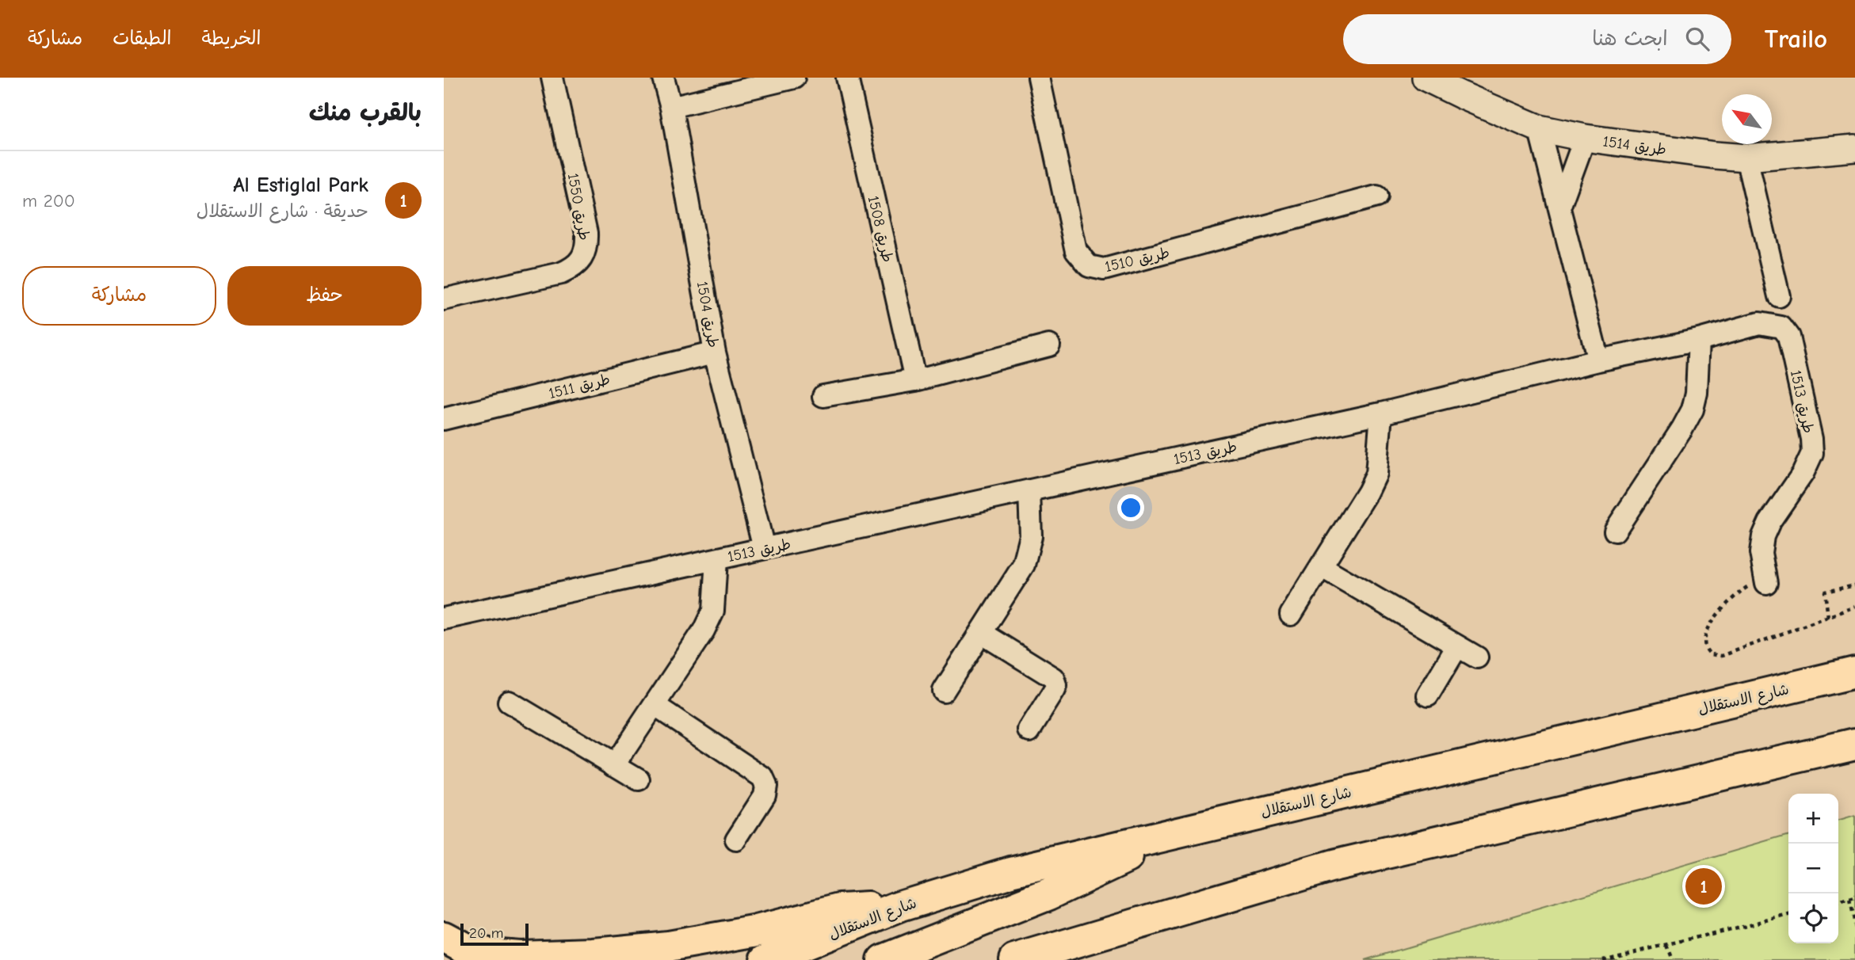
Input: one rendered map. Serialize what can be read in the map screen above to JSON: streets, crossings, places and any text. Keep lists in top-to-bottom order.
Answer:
{
  "streets": {
    "main road": ["شارع الاستقلال"],
    "street": [
      "طريق 1514",
      "طريق 1550",
      "طريق 1508",
      "طريق 1510",
      "طريق 1504",
      "طريق 1511",
      "طريق 1513"
    ]
  },
  "crossings": [
    ["طريق 1504", "طريق 1511"],
    ["طريق 1504", "طريق 1513"]
  ],
  "scale_bar": "20 m",
  "north": "top left",
  "page": {
    "header": "Trailo",
    "search": "ابحث هنا",
    "nav": ["الخريطة", "الطبقات", "مشاركة"],
    "heading": "بالقرب منك",
    "list": [
      {
        "mark": "1",
        "name": "Al Estiglal Park",
        "note": "حديقة · شارع الاستقلال",
        "value": "200 m"
      }
    ],
    "buttons": ["حفظ", "مشاركة"],
    "map_buttons": ["+", "−"],
    "pins": "1",
    "scale": "20 m"
  }
}
